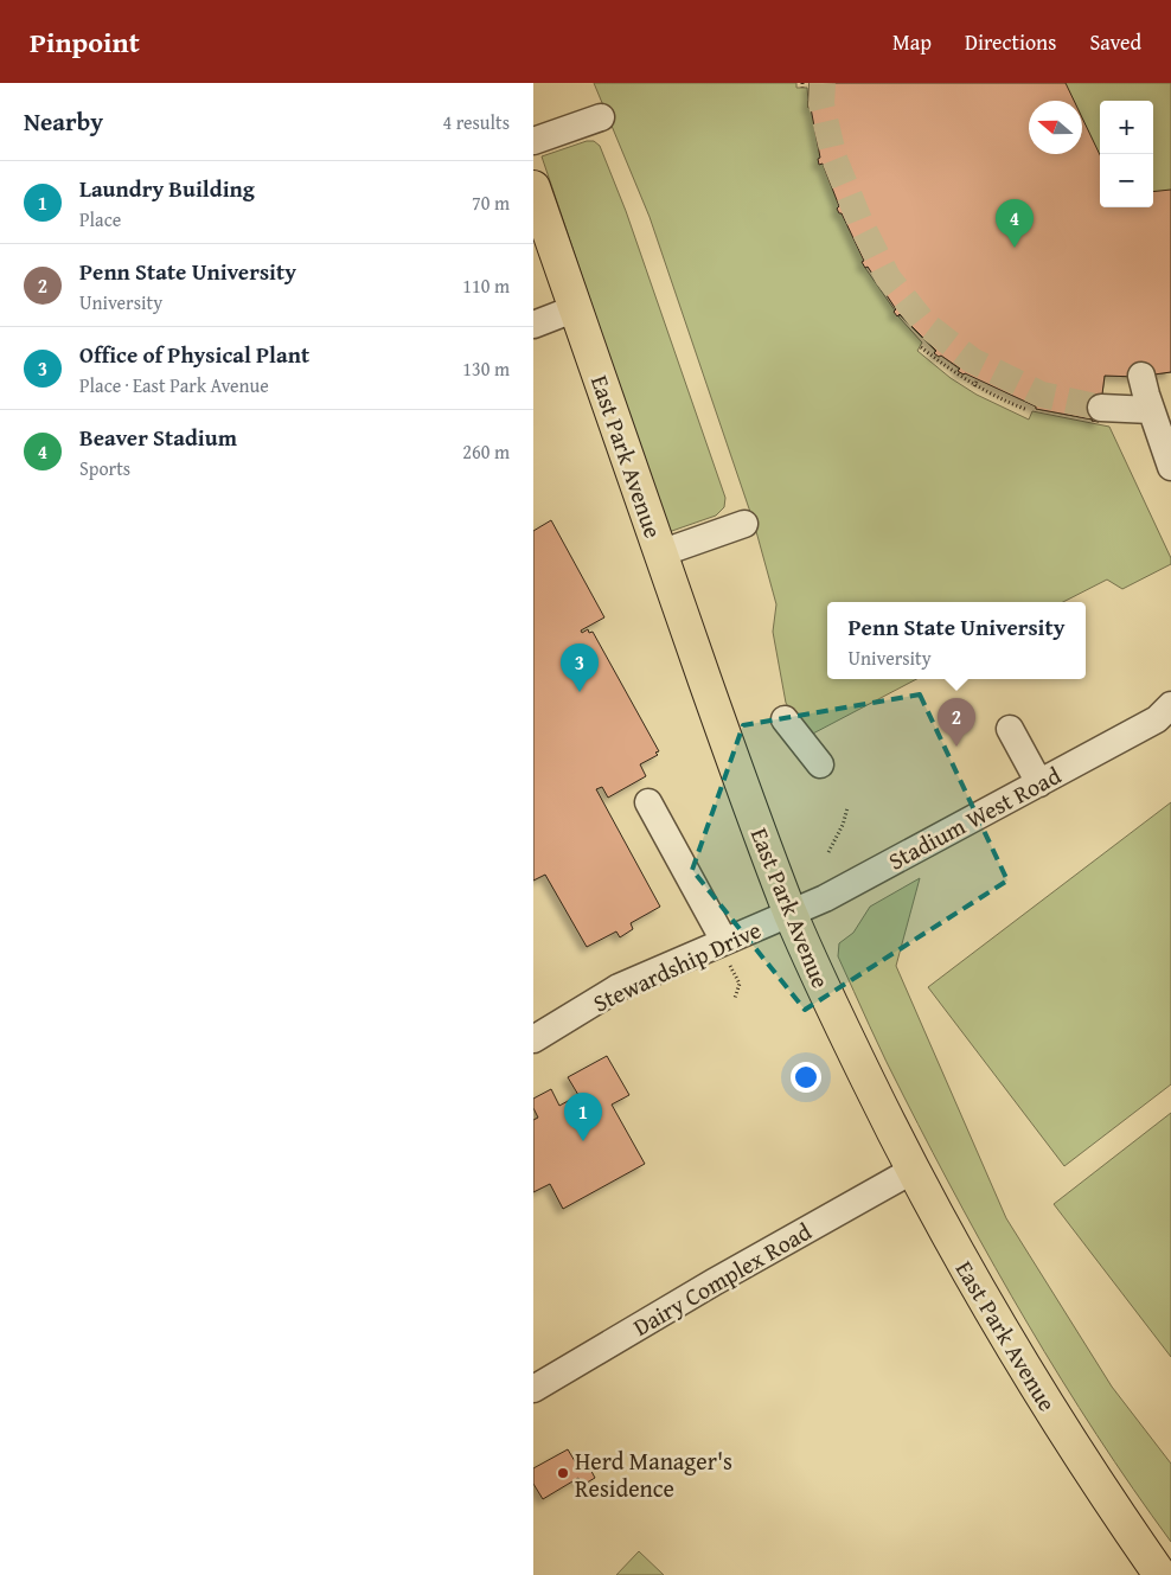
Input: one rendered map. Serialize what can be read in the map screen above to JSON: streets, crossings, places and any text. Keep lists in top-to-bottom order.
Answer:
{
  "streets": {
    "main road": ["East Park Avenue"],
    "lane": ["Stadium West Road", "Stewardship Drive", "Dairy Complex Road"]
  },
  "crossings": [
    ["East Park Avenue", "Stadium West Road"],
    ["East Park Avenue", "Stewardship Drive"],
    ["East Park Avenue", "Dairy Complex Road"],
    ["Stadium West Road", "Stewardship Drive"]
  ],
  "places": ["Herd Manager's Residence"],
  "north": "left",
  "page": {
    "header": "Pinpoint",
    "nav": ["Map", "Directions", "Saved"],
    "heading": ["Nearby", "4 results"],
    "map_buttons": ["+", "−"],
    "list": [
      {
        "mark": "1",
        "name": "Laundry Building",
        "note": "Place",
        "value": "70 m"
      },
      {
        "mark": "2",
        "name": "Penn State University",
        "note": "University",
        "value": "110 m"
      },
      {
        "mark": "3",
        "name": "Office of Physical Plant",
        "note": "Place · East Park Avenue",
        "value": "130 m"
      },
      {
        "mark": "4",
        "name": "Beaver Stadium",
        "note": "Sports",
        "value": "260 m"
      }
    ],
    "pins": [
      "4",
      "3",
      "2",
      "1"
    ],
    "popup": ["Penn State University", "University"]
  }
}
